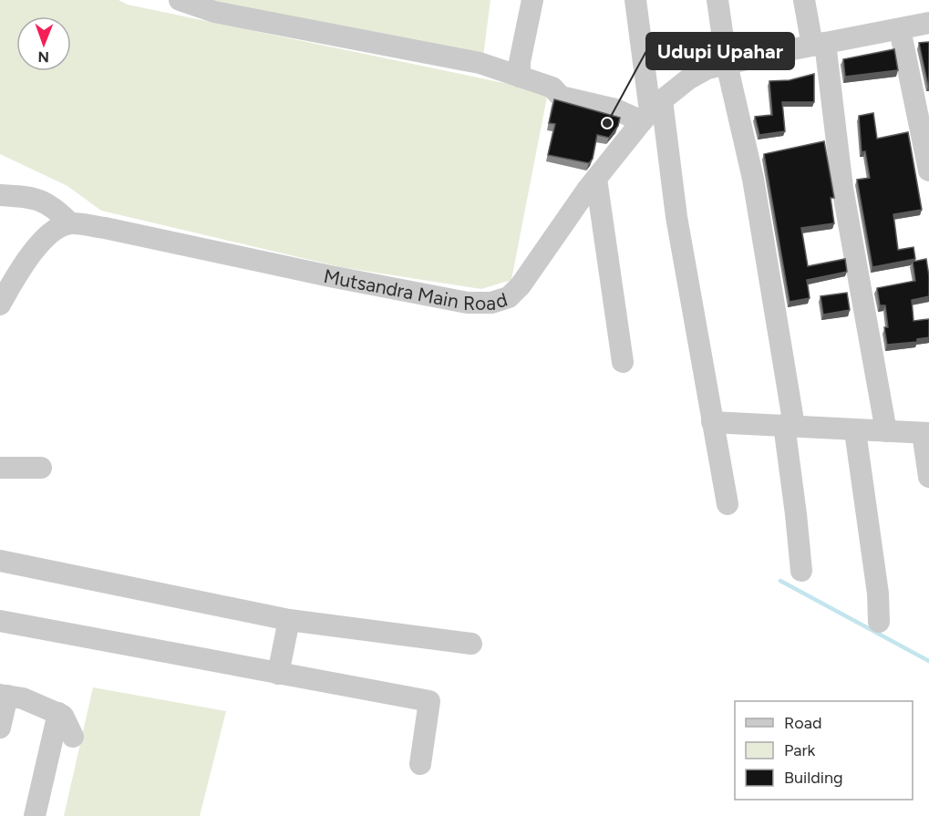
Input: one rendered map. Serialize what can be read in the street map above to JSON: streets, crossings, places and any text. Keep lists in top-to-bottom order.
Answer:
{
  "streets": {
    "street": ["Mutsandra Main Road"]
  },
  "places": ["Udupi Upahar"],
  "legend": ["Road", "Park", "Building"],
  "north": "bottom"
}
